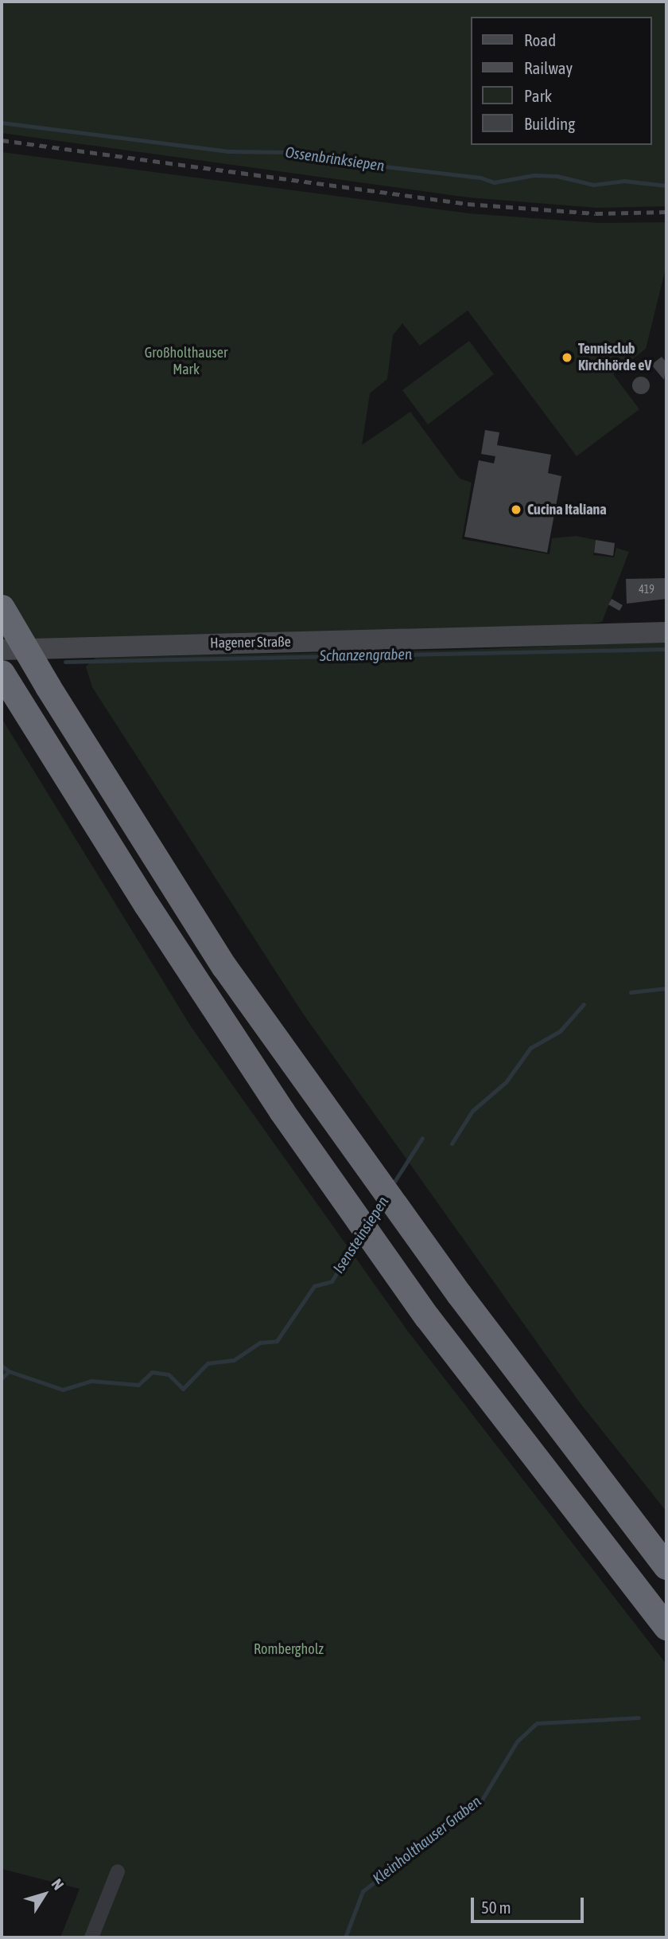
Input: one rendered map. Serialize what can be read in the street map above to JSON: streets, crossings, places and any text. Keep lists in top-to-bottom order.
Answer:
{
  "streets": {
    "main road": ["Hagener Straße"]
  },
  "water": [
    "Ossenbrinksiepen",
    "Schanzengraben",
    "Isensteinsiepen",
    "Kleinholthauser Graben"
  ],
  "parks": ["Großholthauser Mark", "Rombergholz"],
  "places": ["Tennisclub Kirchhörde eV", "Cucina Italiana"],
  "house_numbers": ["419"],
  "legend": [
    "Road",
    "Railway",
    "Park",
    "Building"
  ],
  "scale_bar": "50 m",
  "north": "top right"
}
